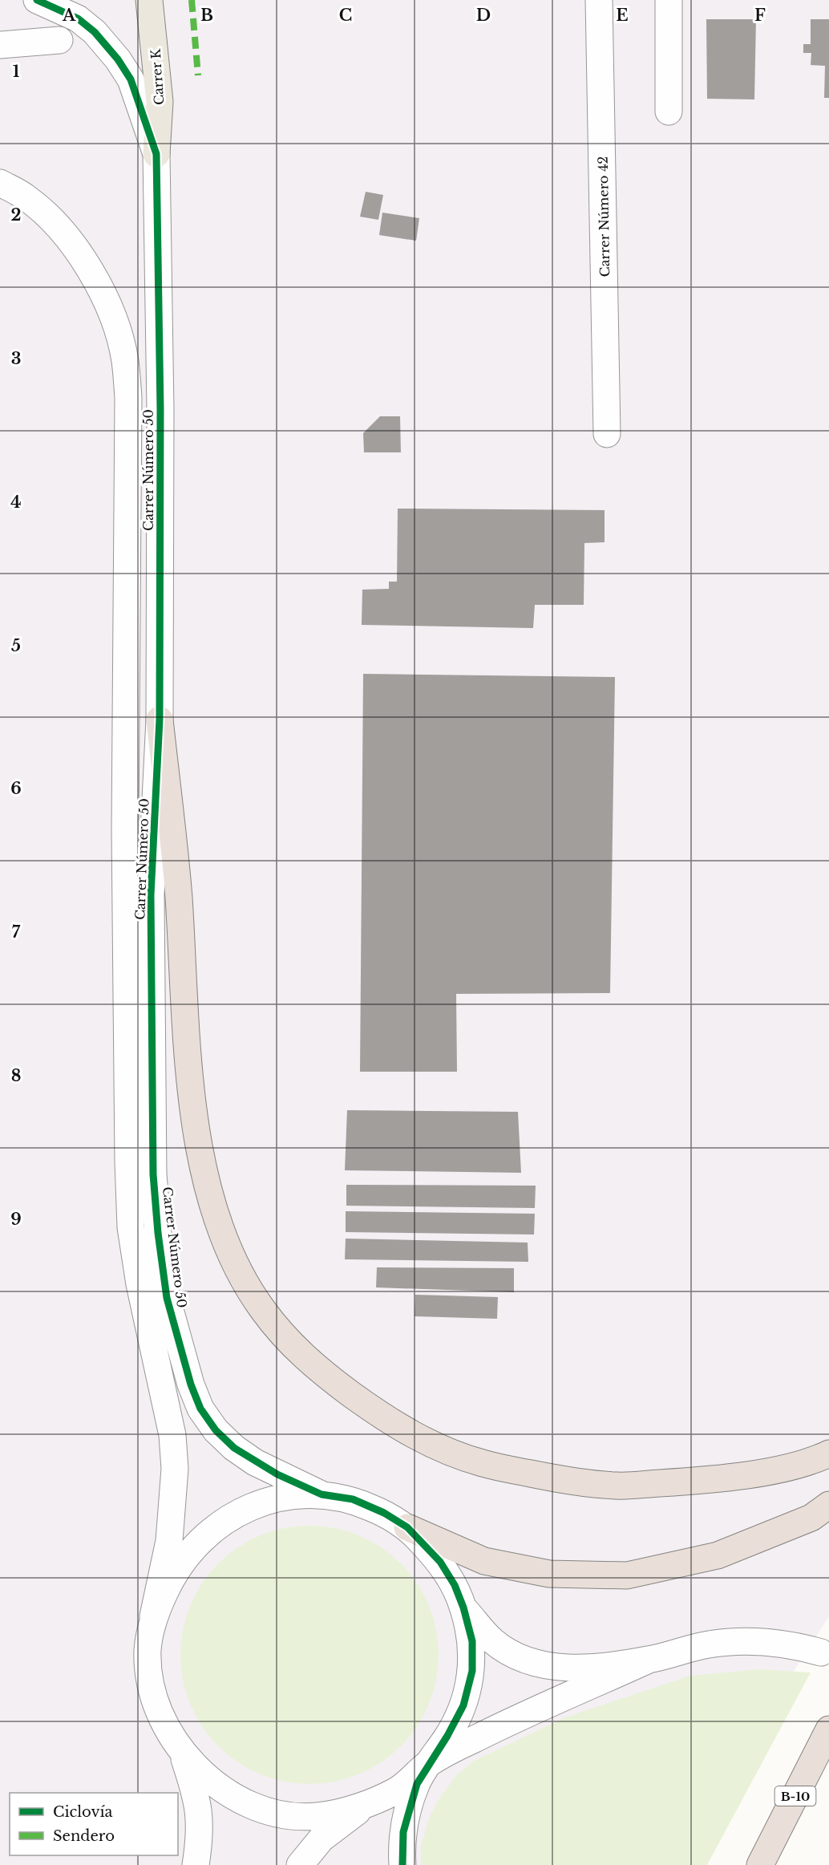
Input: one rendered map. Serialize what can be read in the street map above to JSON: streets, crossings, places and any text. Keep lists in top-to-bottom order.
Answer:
{
  "streets": {
    "highway": ["B-10"],
    "main road": ["Carrer K"],
    "street": ["Carrer Número 42", "Carrer Número 50"]
  },
  "crossings": [
    ["Carrer K", "Carrer Número 50"]
  ],
  "legend": ["Ciclovía", "Sendero"],
  "grid": {
    "columns": [
      "A",
      "B",
      "C",
      "D",
      "E",
      "F"
    ],
    "rows": [
      "1",
      "2",
      "3",
      "4",
      "5",
      "6",
      "7",
      "8",
      "9"
    ]
  }
}
